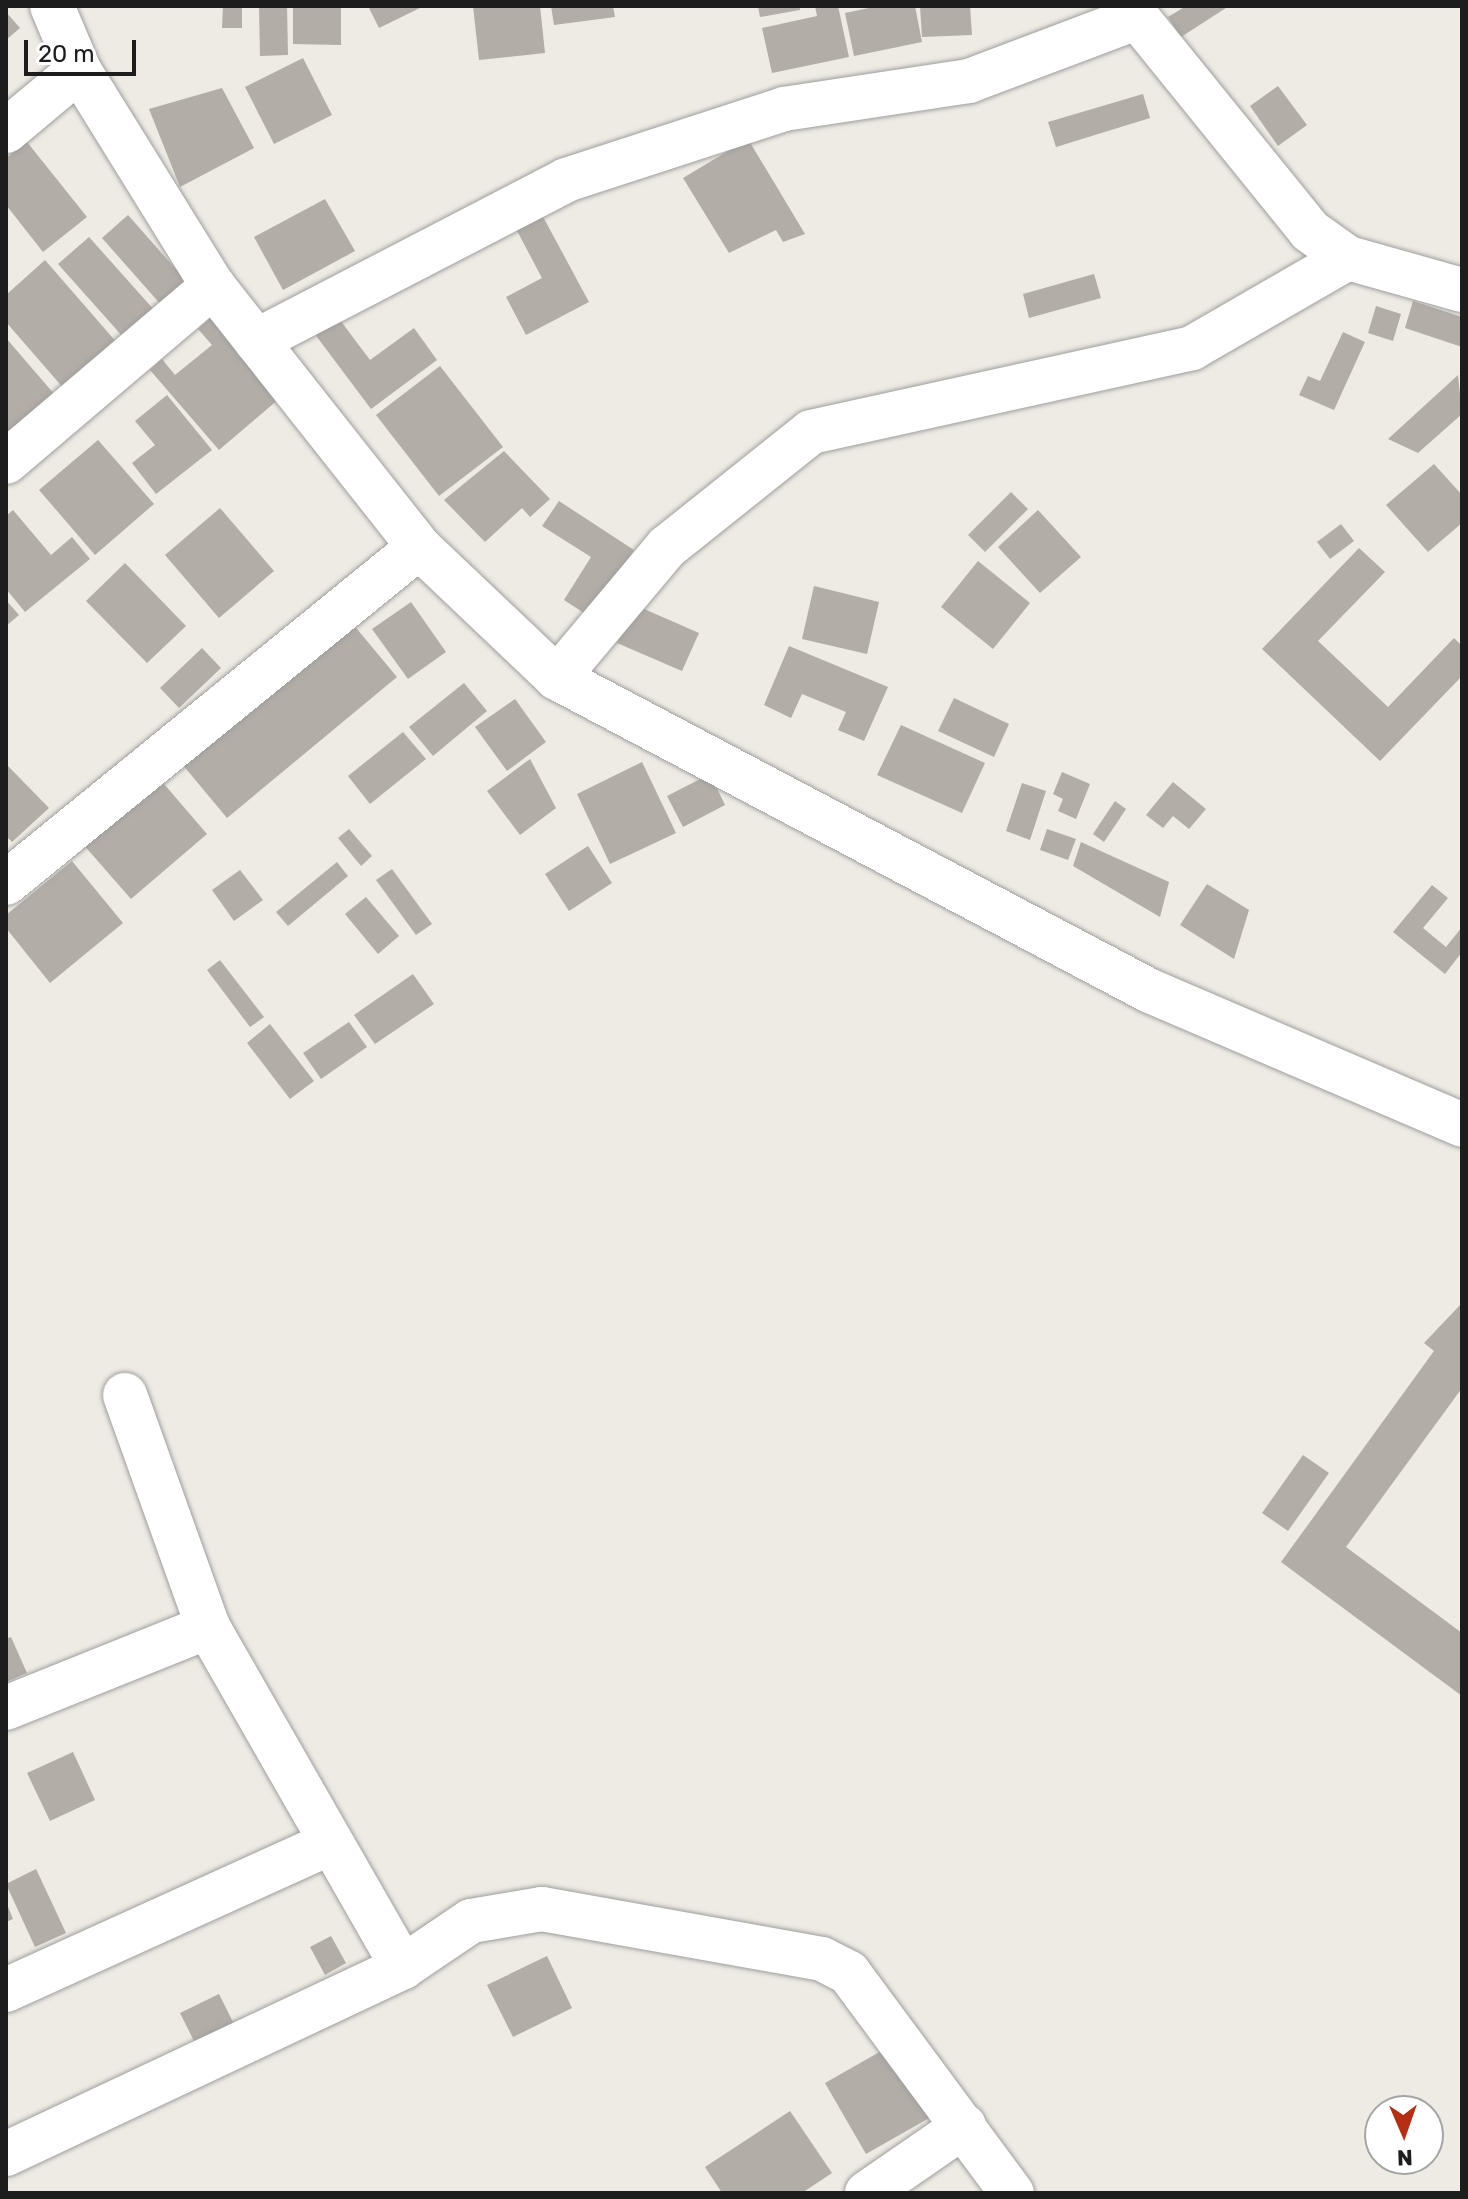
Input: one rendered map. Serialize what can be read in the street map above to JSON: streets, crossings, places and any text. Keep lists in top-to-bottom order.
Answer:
{
  "scale_bar": "20 m",
  "north": "bottom"
}
